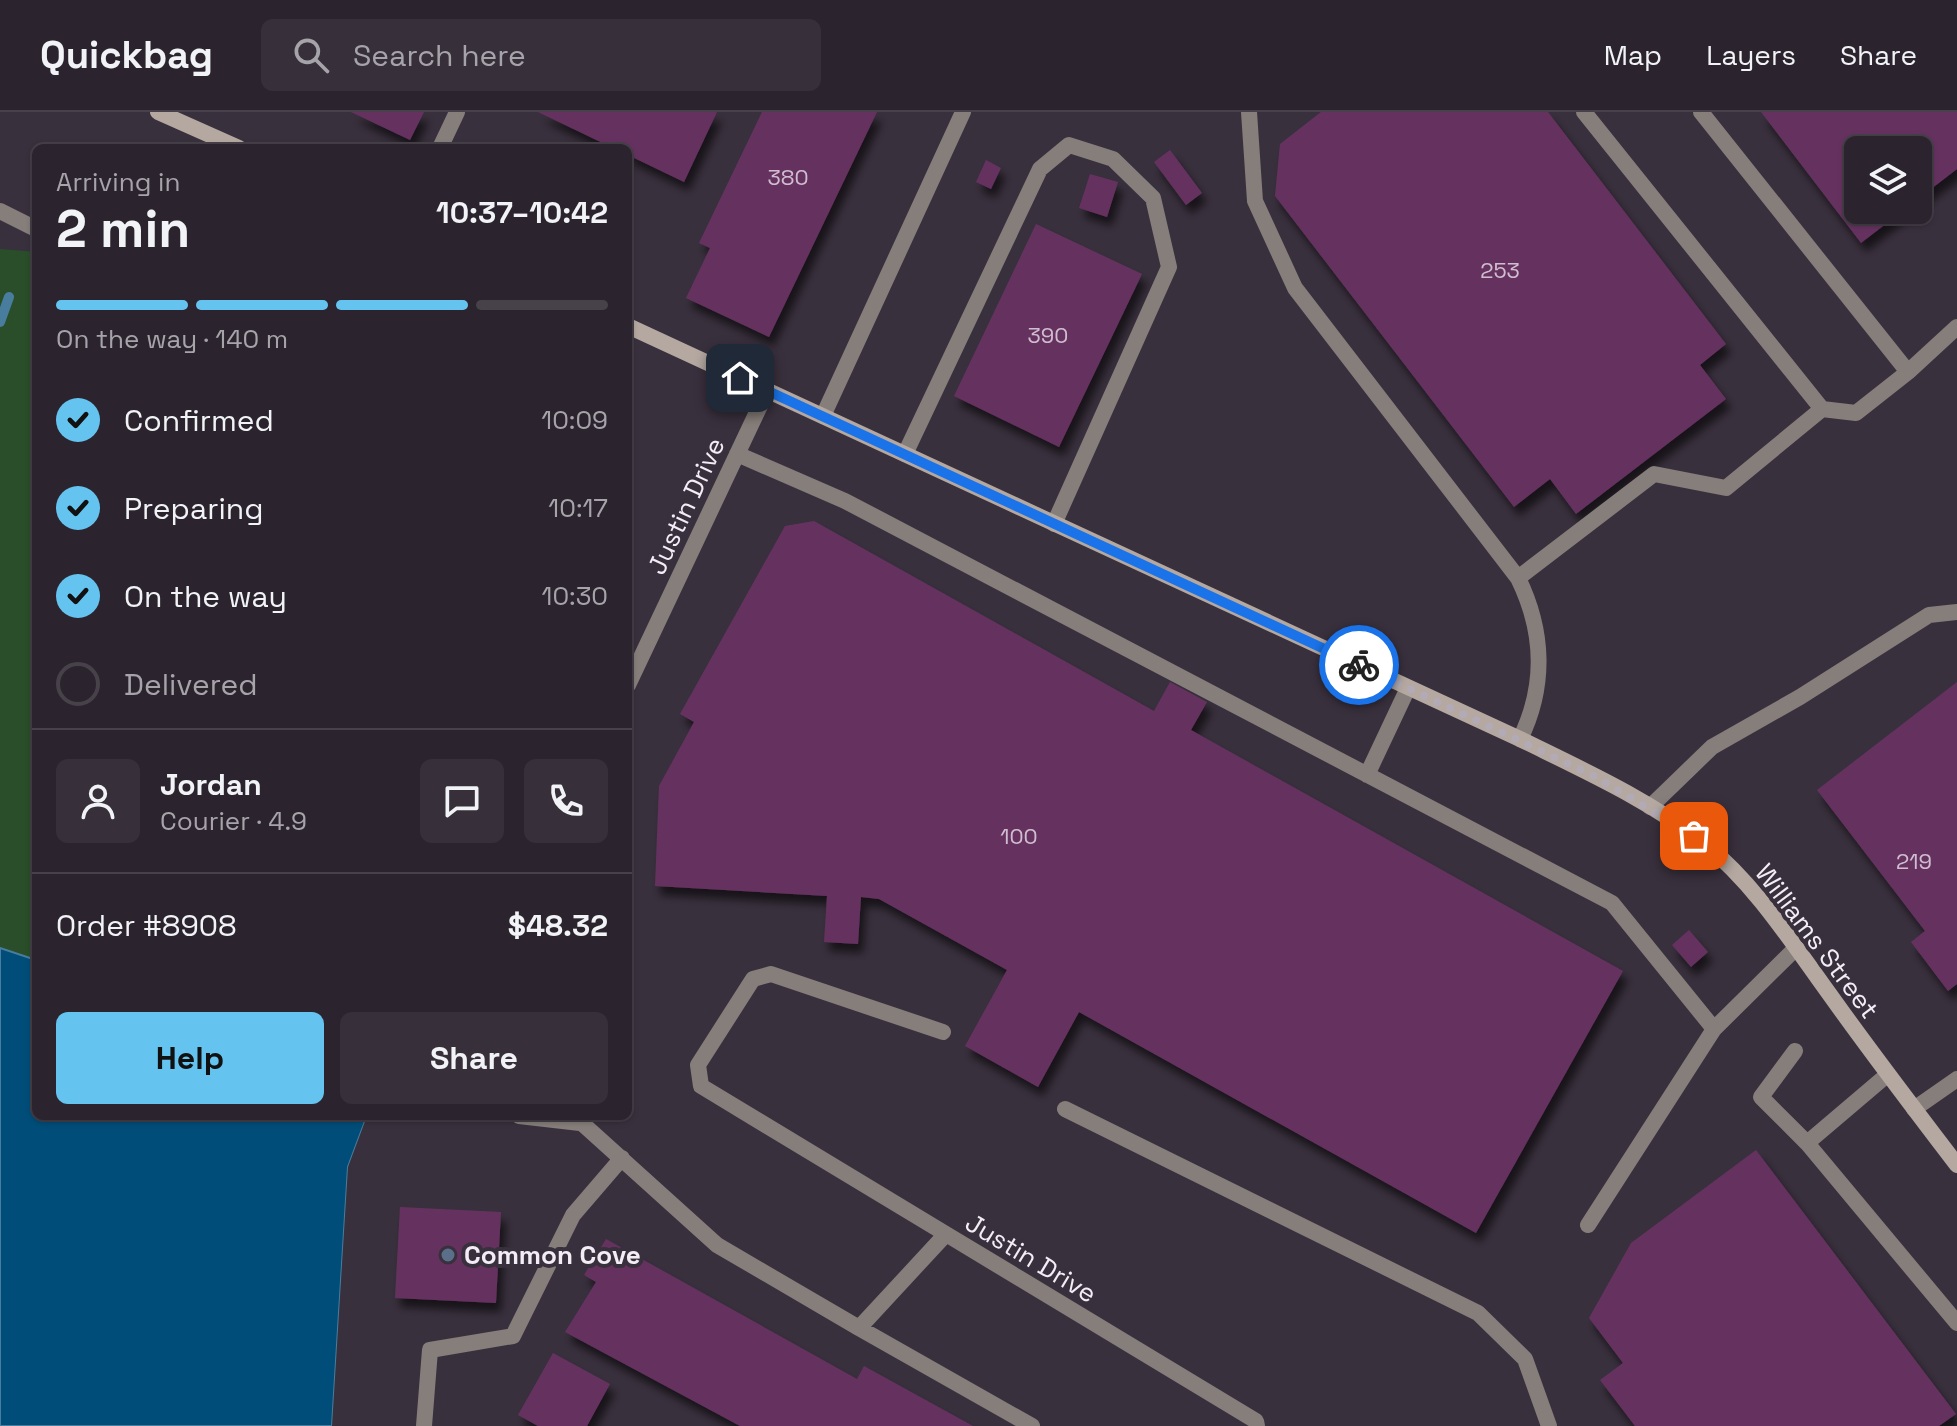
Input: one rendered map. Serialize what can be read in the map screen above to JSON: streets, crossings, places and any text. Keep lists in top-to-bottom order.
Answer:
{
  "streets": {
    "main road": ["Williams Street"],
    "lane": ["Justin Drive"]
  },
  "crossings": [
    ["Justin Drive", "Williams Street"]
  ],
  "places": ["Common Cove"],
  "house_numbers": [
    "380",
    "253",
    "390",
    "100",
    "219"
  ],
  "page": {
    "header": "Quickbag",
    "search": "Search here",
    "nav": ["Map", "Layers", "Share"],
    "heading": ["2 min", "Arriving in", "10:37–10:42"],
    "panel": [
      "Jordan",
      "Courier · 4.9",
      "Order #8908",
      "$48.32"
    ],
    "bar": "On the way · 140 m",
    "list": [
      ["Confirmed", "10:09"],
      ["Preparing", "10:17"],
      ["On the way", "10:30"],
      "Delivered"
    ],
    "buttons": ["Help", "Share"]
  }
}
